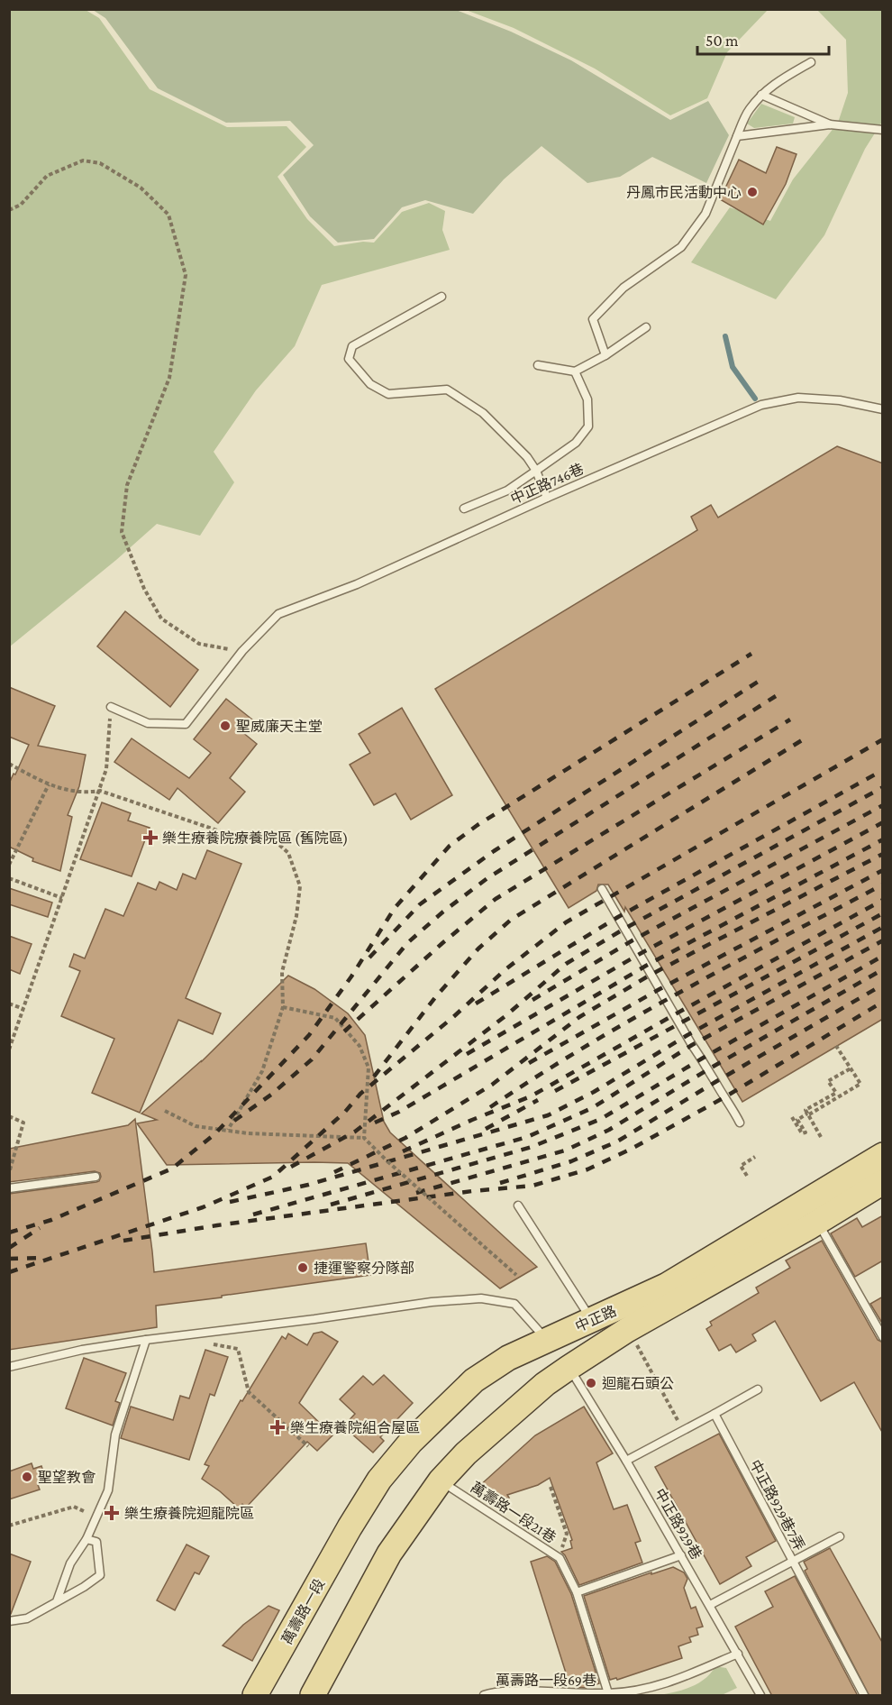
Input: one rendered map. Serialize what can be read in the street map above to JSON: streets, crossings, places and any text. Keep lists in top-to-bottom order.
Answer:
{
  "streets": {
    "main road": ["中正路", "萬壽路一段"],
    "lane": [
      "中正路746巷",
      "中正路929巷7弄",
      "萬壽路一段21巷",
      "中正路929巷",
      "萬壽路一段69巷"
    ]
  },
  "crossings": [
    ["中正路", "萬壽路一段21巷"],
    ["中正路", "中正路929巷"],
    ["中正路", "萬壽路一段"],
    ["萬壽路一段21巷", "萬壽路一段69巷"],
    ["中正路929巷", "萬壽路一段69巷"]
  ],
  "places": {
    "other": [
      "丹鳳市民活動中心",
      "聖威廉天主堂",
      "捷運警察分隊部",
      "迴龍石頭公",
      "聖望教會"
    ],
    "health": ["樂生療養院療養院區 (舊院區)", "樂生療養院組合屋區", "樂生療養院迴龍院區"]
  },
  "scale_bar": "50 m"
}
